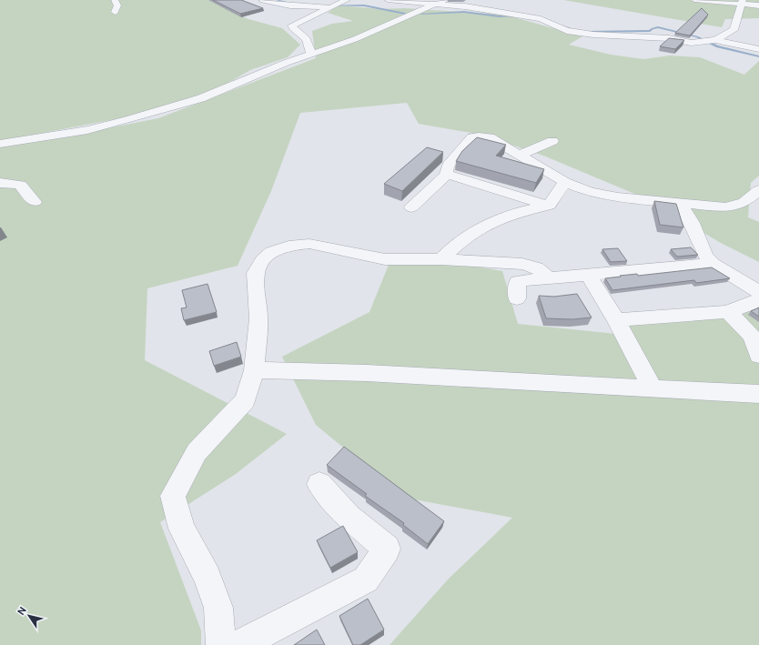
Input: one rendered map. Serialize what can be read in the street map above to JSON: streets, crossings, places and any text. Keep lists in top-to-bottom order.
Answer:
{
  "north": "top left"
}
